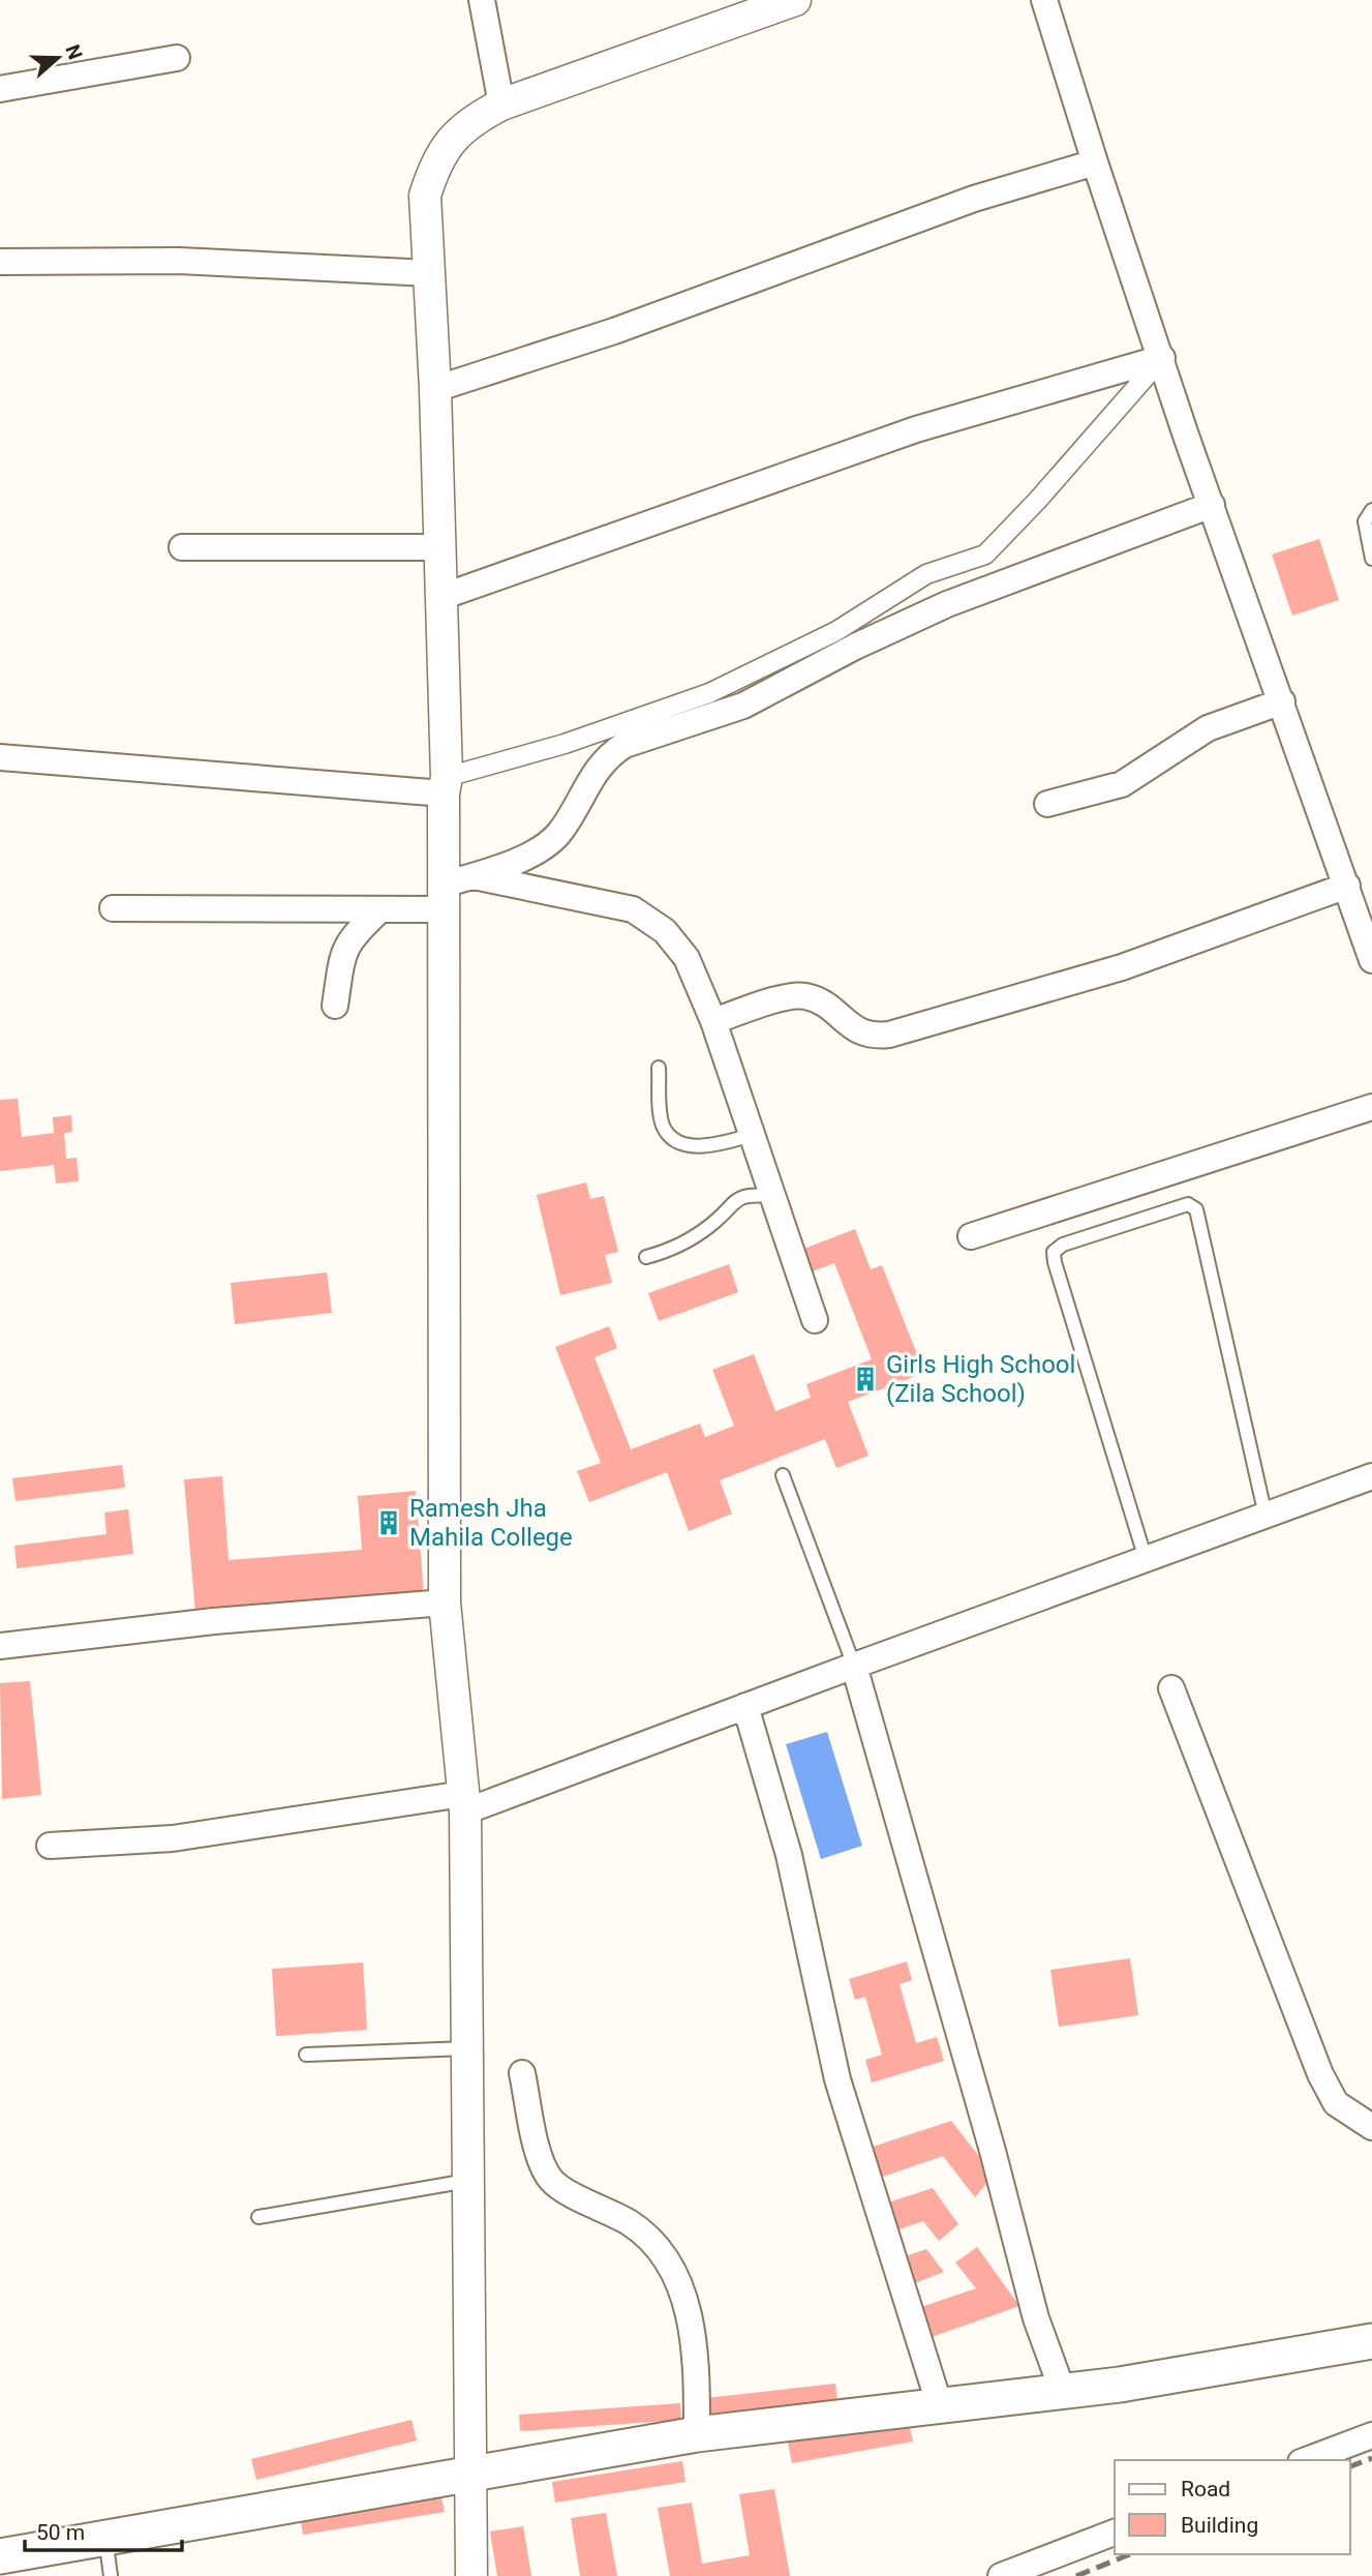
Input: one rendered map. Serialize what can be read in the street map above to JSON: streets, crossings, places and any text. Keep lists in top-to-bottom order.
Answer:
{
  "places": {
    "building": ["Girls High School (Zila School)", "Ramesh Jha Mahila College"]
  },
  "legend": ["Road", "Building"],
  "scale_bar": "50 m",
  "north": "right"
}
